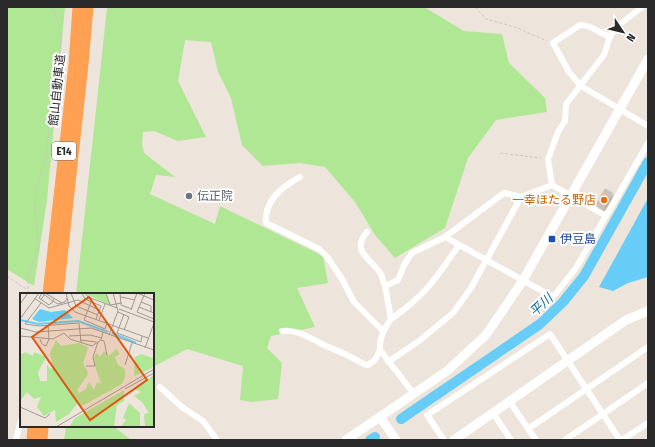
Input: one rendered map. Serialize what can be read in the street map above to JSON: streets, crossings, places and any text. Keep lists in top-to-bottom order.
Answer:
{
  "streets": {
    "highway": ["館山自動車道", "E14"]
  },
  "water": ["平川"],
  "places": {
    "other": ["伝正院", "一幸ほたる野店"],
    "transit": ["伊豆島"]
  },
  "north": "bottom right"
}
